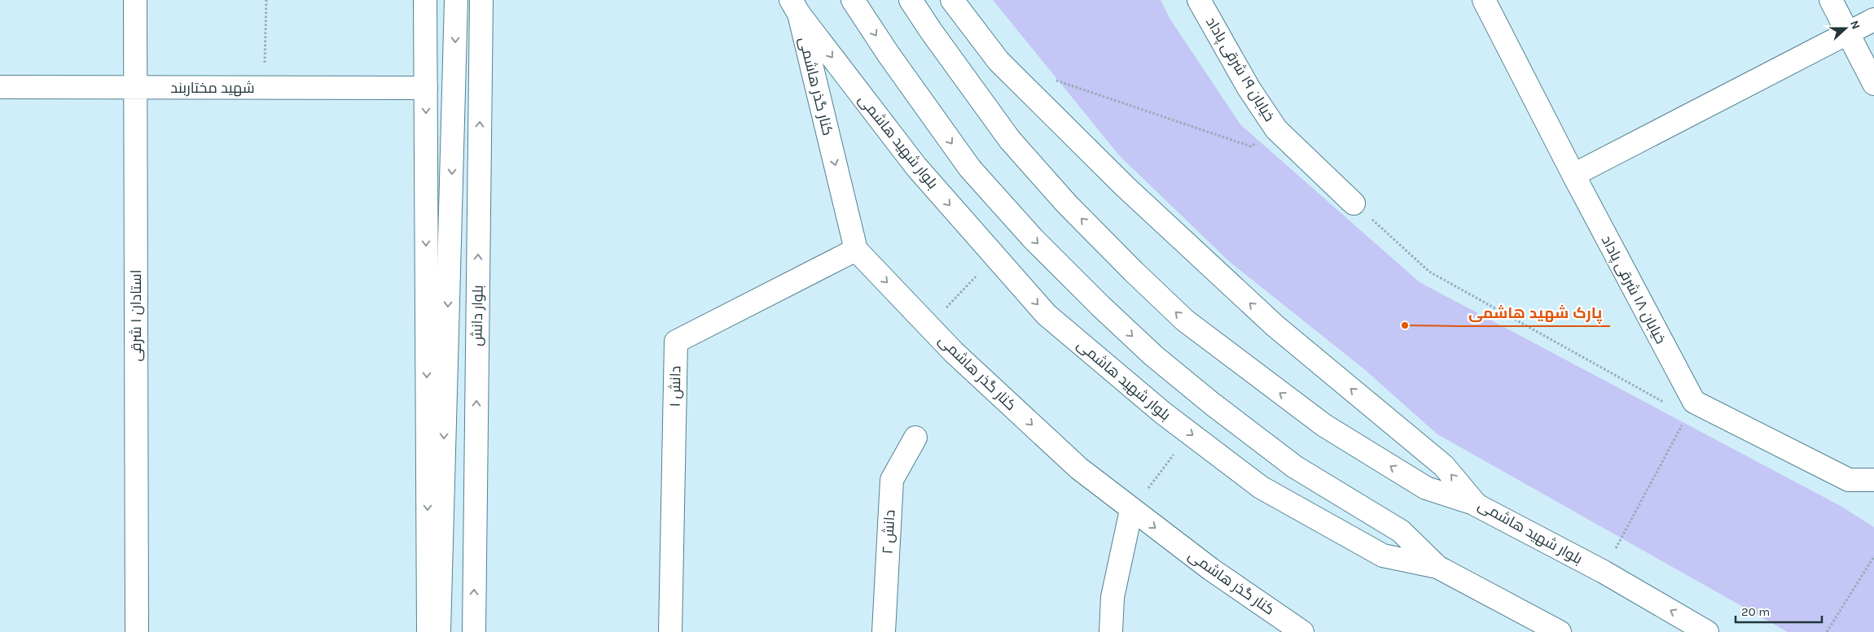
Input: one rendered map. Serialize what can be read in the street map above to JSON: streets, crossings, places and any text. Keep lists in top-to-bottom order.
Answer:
{
  "streets": {
    "main road": [
      "خیابان ۱۹ شرقی پاداد",
      "کنار گذر هاشمی",
      "شهید مختاربند",
      "بلوار شهید هاشمی",
      "خیابان ۱۸ شرقی پاداد",
      "استادان ۱ شرقی",
      "بلوار دانش",
      "دانش ۱",
      "دانش ۲"
    ]
  },
  "crossings": [
    ["کنار گذر هاشمی", "بلوار شهید هاشمی"],
    ["کنار گذر هاشمی", "دانش ۱"],
    ["شهید مختاربند", "استادان ۱ شرقی"]
  ],
  "places": ["پارک شهید هاشمی"],
  "scale_bar": "20 m",
  "north": "right"
}
